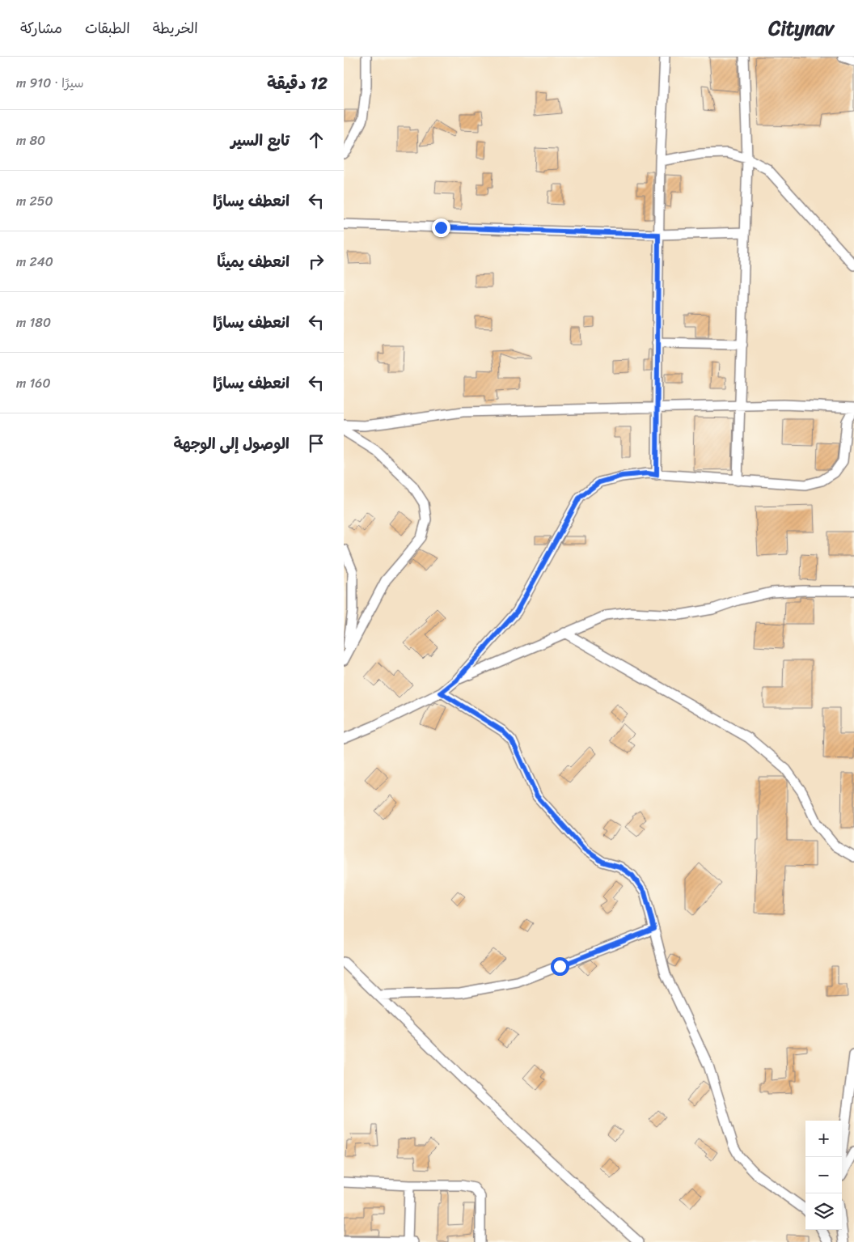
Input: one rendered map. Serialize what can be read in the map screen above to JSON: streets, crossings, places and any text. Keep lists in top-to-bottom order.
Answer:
{
  "page": {
    "header": "Citynav",
    "nav": ["الخريطة", "الطبقات", "مشاركة"],
    "heading": ["12 دقيقة", "سيرًا · 910 m"],
    "list": [
      ["تابع السير", "80 m"],
      ["انعطف يسارًا", "250 m"],
      ["انعطف يمينًا", "240 m"],
      ["انعطف يسارًا", "180 m"],
      ["انعطف يسارًا", "160 m"],
      "الوصول إلى الوجهة"
    ],
    "map_buttons": ["+", "−"]
  }
}
